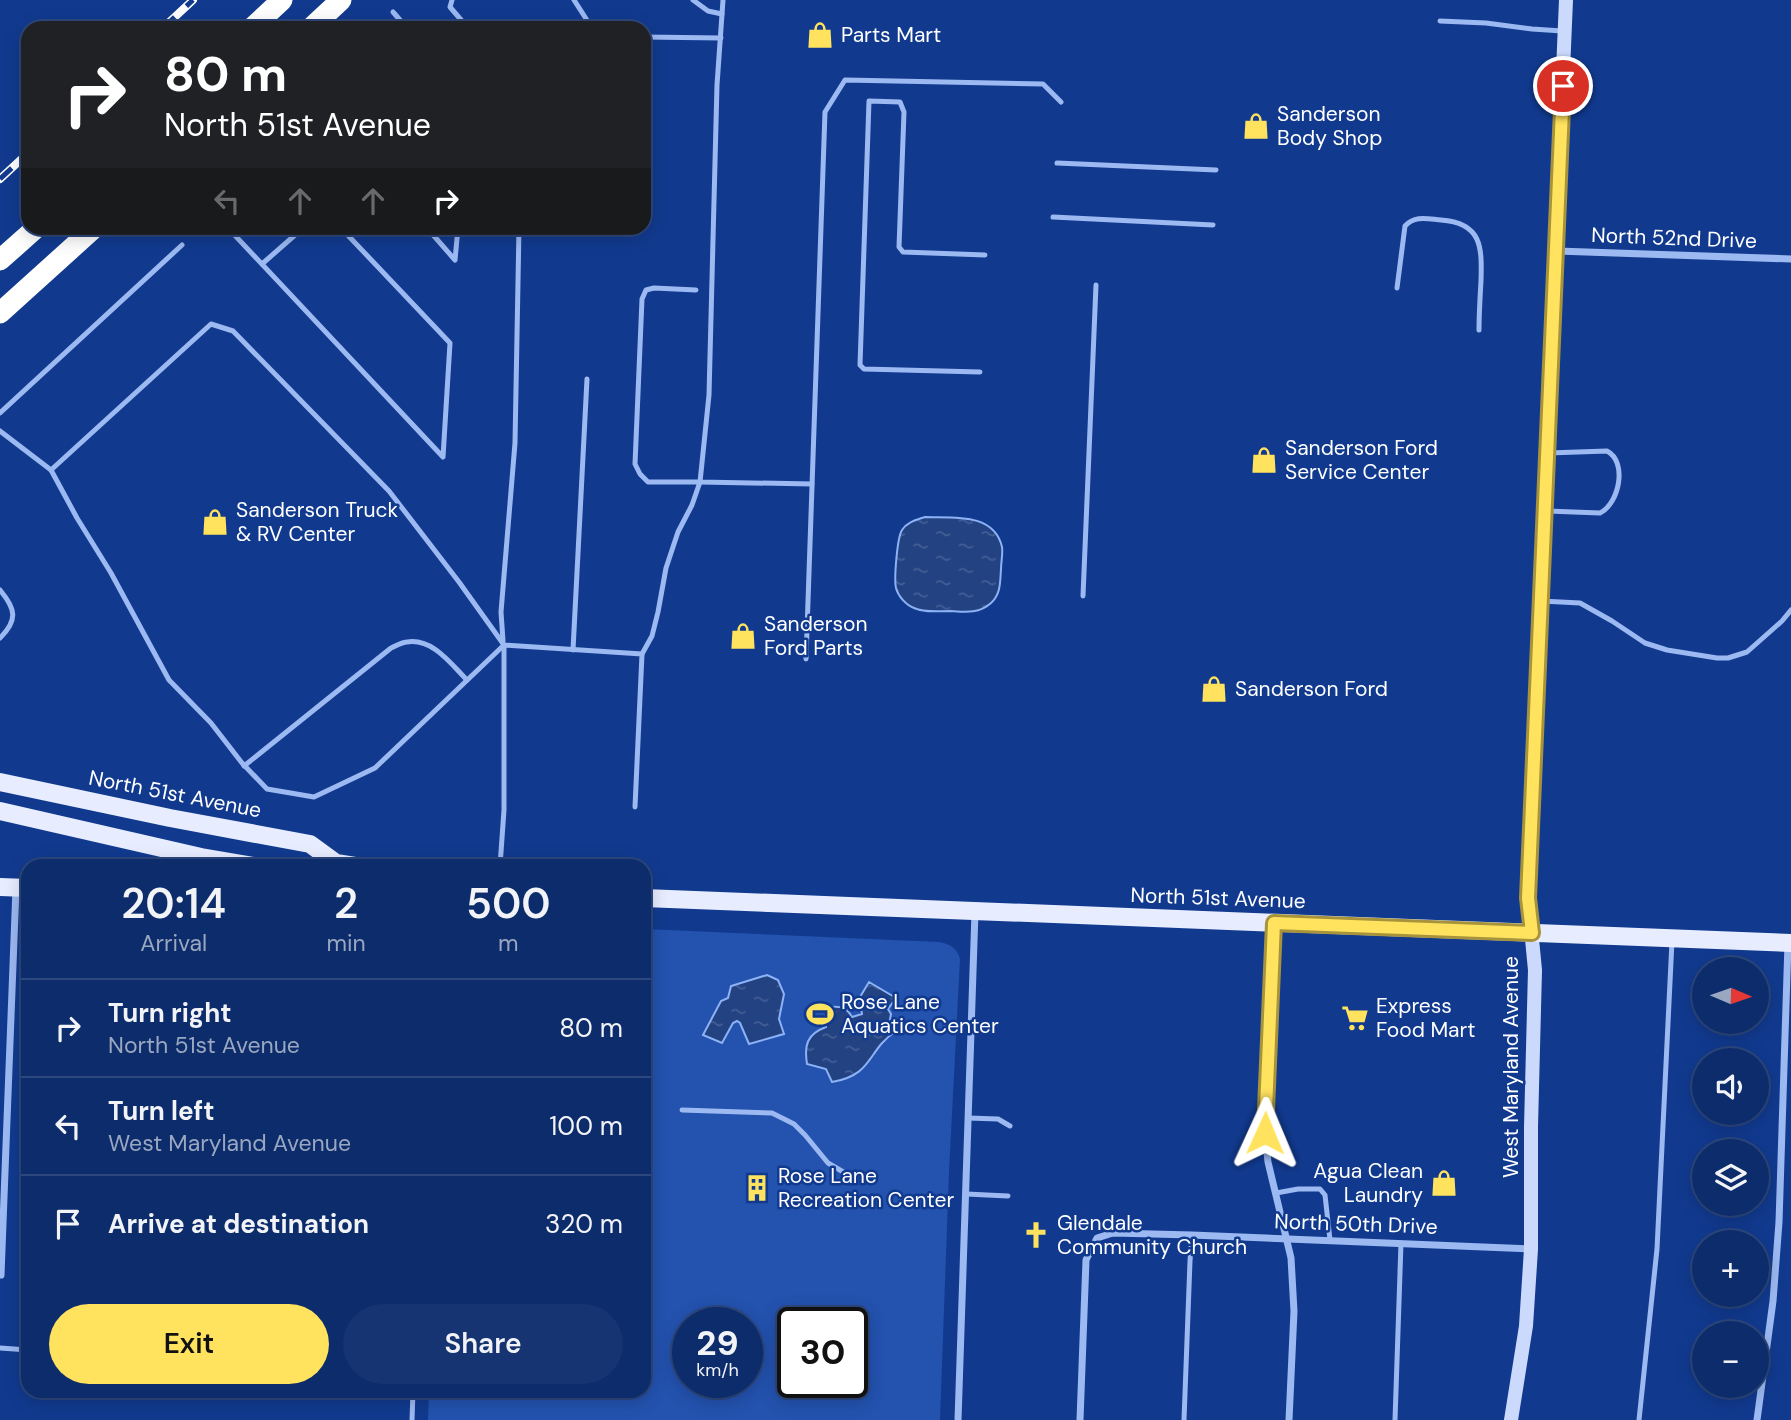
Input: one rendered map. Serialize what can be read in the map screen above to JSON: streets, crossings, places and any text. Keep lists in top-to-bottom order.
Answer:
{
  "streets": {
    "main road": ["North 51st Avenue"],
    "street": ["North 52nd Drive", "West Maryland Avenue", "North 50th Drive"]
  },
  "crossings": [
    ["North 52nd Drive", "West Maryland Avenue"],
    ["North 51st Avenue", "West Maryland Avenue"],
    ["West Maryland Avenue", "North 50th Drive"]
  ],
  "places": {
    "shop": [
      "Parts Mart",
      "Sanderson Body Shop",
      "Sanderson Ford Service Center",
      "Sanderson Truck & RV Center",
      "Sanderson Ford Parts",
      "Sanderson Ford",
      "Agua Clean Laundry"
    ],
    "sports": ["Rose Lane Aquatics Center"],
    "supermarket": ["Express Food Mart"],
    "building": ["Rose Lane Recreation Center"],
    "church": ["Glendale Community Church"]
  },
  "north": "right",
  "page": {
    "turn": ["80 m", "North 51st Avenue"],
    "eta": [
      "20:14",
      "Arrival",
      "2",
      "min",
      "500",
      "m"
    ],
    "map_buttons": ["+", "−"],
    "list": [
      {
        "name": "Turn right",
        "note": "North 51st Avenue",
        "value": "80 m"
      },
      {
        "name": "Turn left",
        "note": "West Maryland Avenue",
        "value": "100 m"
      },
      {
        "name": "Arrive at destination",
        "value": "320 m"
      }
    ],
    "buttons": ["Exit", "Share"],
    "speed": "29 km/h",
    "limit": "30"
  }
}
